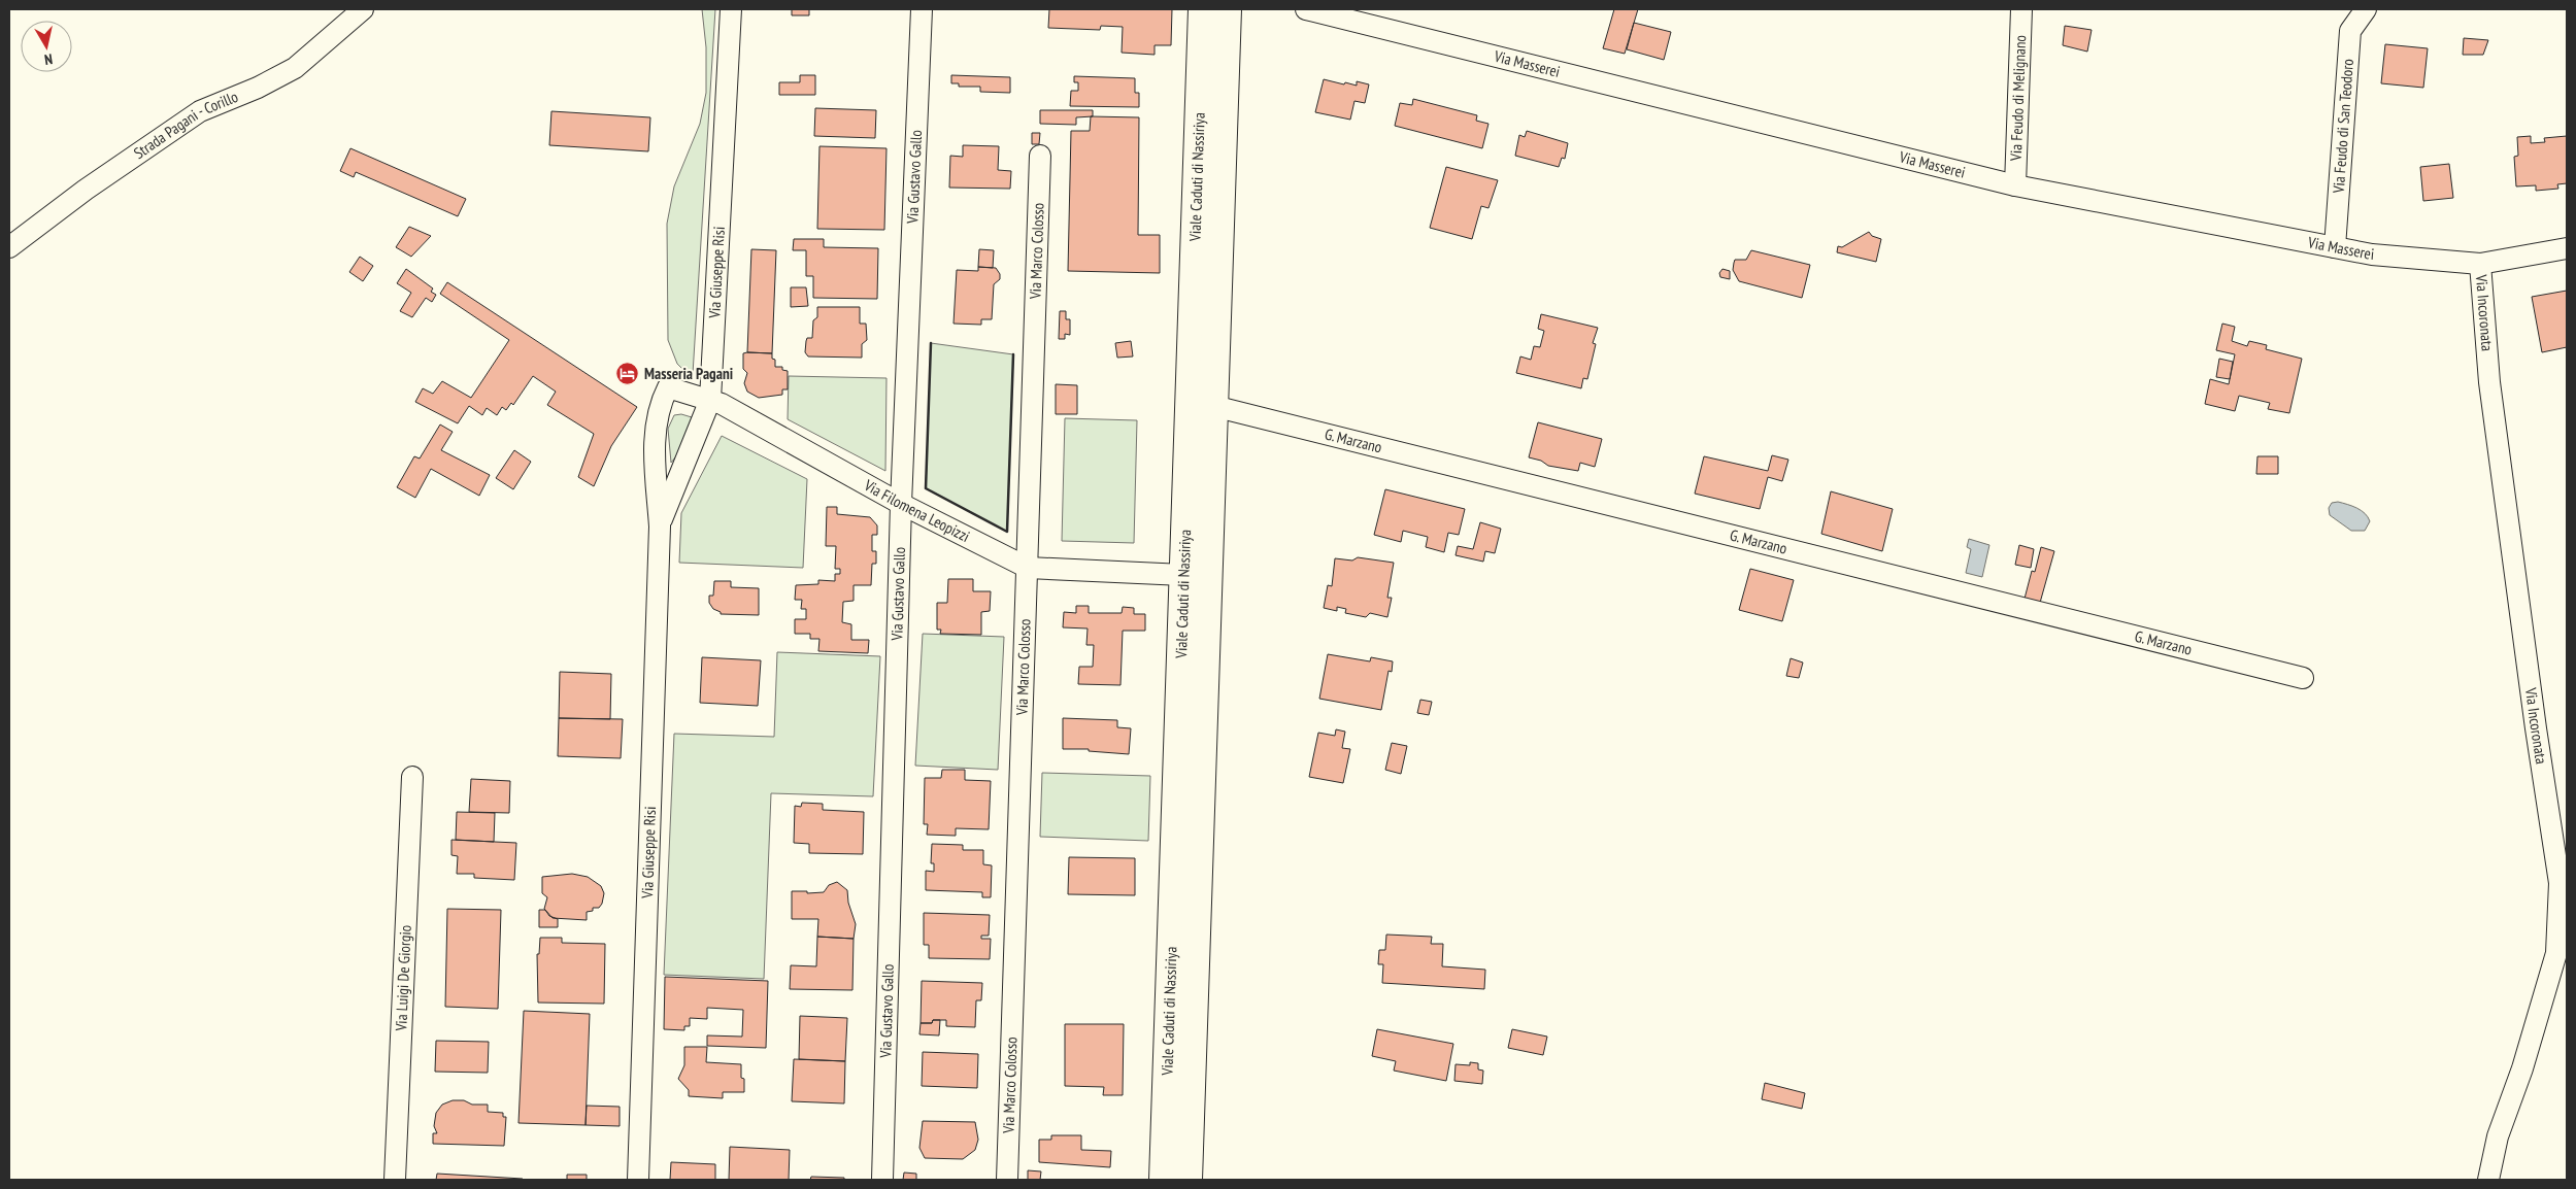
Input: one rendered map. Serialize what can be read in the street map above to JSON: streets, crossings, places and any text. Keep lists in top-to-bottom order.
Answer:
{
  "streets": {
    "main road": ["Viale Caduti di Nassiriya"],
    "street": [
      "Via Masserei",
      "Via Feudo di Melignano",
      "Via Feudo di San Teodoro",
      "Strada Pagani - Corillo",
      "Via Gustavo Gallo",
      "Via Marco Colosso",
      "Via Giuseppe Risi",
      "Via Incoronata",
      "G. Marzano",
      "Via Filomena Leopizzi",
      "Via Luigi De Giorgio"
    ]
  },
  "crossings": [
    ["Via Masserei", "Via Feudo di Melignano"],
    ["Via Masserei", "Via Feudo di San Teodoro"],
    ["Via Masserei", "Via Incoronata"],
    ["Via Gustavo Gallo", "Via Filomena Leopizzi"],
    ["Viale Caduti di Nassiriya", "G. Marzano"],
    ["Viale Caduti di Nassiriya", "Via Filomena Leopizzi"],
    ["Via Marco Colosso", "Via Filomena Leopizzi"],
    ["Via Giuseppe Risi", "Via Filomena Leopizzi"]
  ],
  "places": {
    "hotel": ["Masseria Pagani"]
  },
  "north": "bottom"
}
